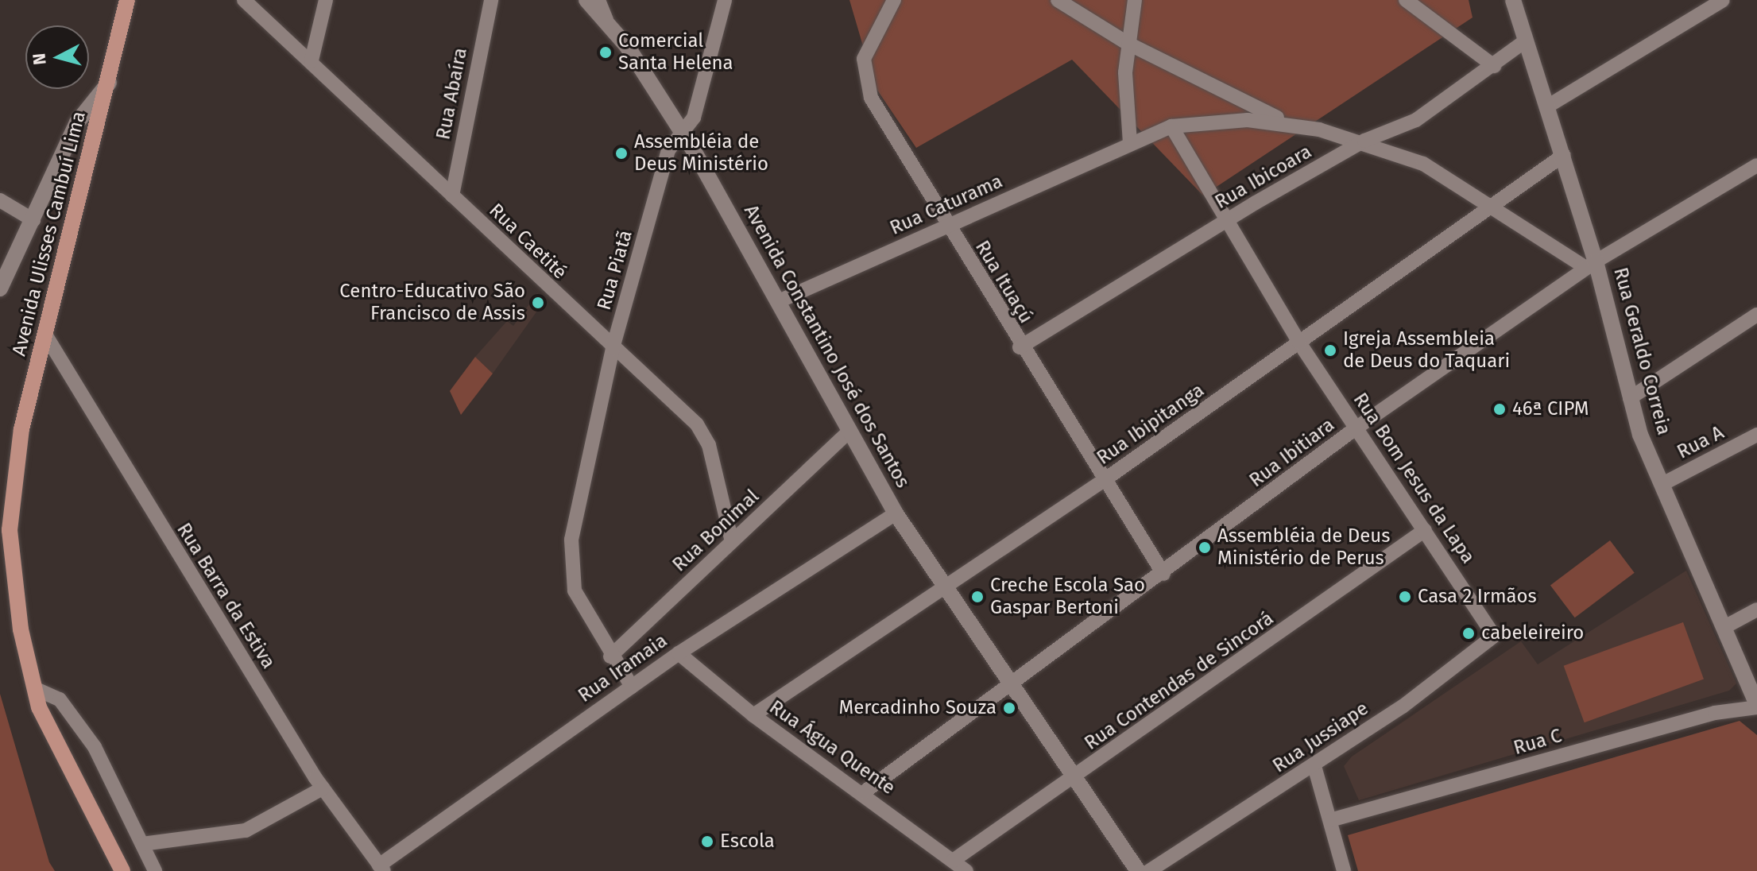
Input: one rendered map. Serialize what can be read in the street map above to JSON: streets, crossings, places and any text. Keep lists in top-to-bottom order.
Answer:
{
  "streets": {
    "main road": ["Avenida Ulisses Cambuí Lima"],
    "street": [
      "Rua Abaíra",
      "Rua Ibicoara",
      "Rua Caturama",
      "Rua Caetité",
      "Rua Piatã",
      "Rua Ituaçú",
      "Avenida Constantino José dos Santos",
      "Rua Geraldo Correia",
      "Rua Ibipitanga",
      "Rua A",
      "Rua Ibitiara",
      "Rua Bom Jesus da Lapa",
      "Rua Bonimal",
      "Rua Barra da Estiva",
      "Rua Iramaia",
      "Rua Contendas de Sincorá",
      "Rua Jussiape",
      "Rua C",
      "Rua Água Quente"
    ]
  },
  "crossings": [
    ["Rua Abaíra", "Rua Caetité"],
    ["Rua Ibicoara", "Rua Ituaçú"],
    ["Rua Ibicoara", "Rua Geraldo Correia"],
    ["Rua Ibicoara", "Rua Bom Jesus da Lapa"],
    ["Rua Caturama", "Rua Ituaçú"],
    ["Rua Caturama", "Avenida Constantino José dos Santos"],
    ["Rua Caturama", "Rua Bom Jesus da Lapa"],
    ["Avenida Ulisses Cambuí Lima", "Rua Barra da Estiva"],
    ["Rua Caetité", "Rua Piatã"],
    ["Rua Caetité", "Rua Bonimal"],
    ["Rua Piatã", "Avenida Constantino José dos Santos"],
    ["Rua Piatã", "Rua Bonimal"],
    ["Rua Ituaçú", "Rua Ibipitanga"],
    ["Rua Ituaçú", "Rua Ibitiara"],
    ["Avenida Constantino José dos Santos", "Rua Ibipitanga"],
    ["Avenida Constantino José dos Santos", "Rua Ibitiara"],
    ["Avenida Constantino José dos Santos", "Rua Bonimal"],
    ["Avenida Constantino José dos Santos", "Rua Iramaia"],
    ["Avenida Constantino José dos Santos", "Rua Contendas de Sincorá"],
    ["Rua Geraldo Correia", "Rua Ibipitanga"],
    ["Rua Geraldo Correia", "Rua A"],
    ["Rua Geraldo Correia", "Rua Ibitiara"],
    ["Rua Geraldo Correia", "Rua C"],
    ["Rua Ibipitanga", "Rua Bom Jesus da Lapa"],
    ["Rua Ibipitanga", "Rua Água Quente"],
    ["Rua Ibitiara", "Rua Bom Jesus da Lapa"],
    ["Rua Ibitiara", "Rua Água Quente"],
    ["Rua Bom Jesus da Lapa", "Rua Contendas de Sincorá"],
    ["Rua Bom Jesus da Lapa", "Rua Jussiape"],
    ["Rua Barra da Estiva", "Rua Iramaia"],
    ["Rua Iramaia", "Rua Água Quente"],
    ["Rua Contendas de Sincorá", "Rua Água Quente"]
  ],
  "places": [
    "Comercial Santa Helena",
    "Assembléia de Deus Ministério",
    "Centro-Educativo São Francisco de Assis",
    "Igreja Assembleia de Deus do Taquari",
    "46ª CIPM",
    "Assembléia de Deus Ministério de Perus",
    "Creche Escola Sao Gaspar Bertoni",
    "Casa 2 Irmãos",
    "cabeleireiro",
    "Mercadinho Souza",
    "Escola"
  ],
  "north": "left"
}
